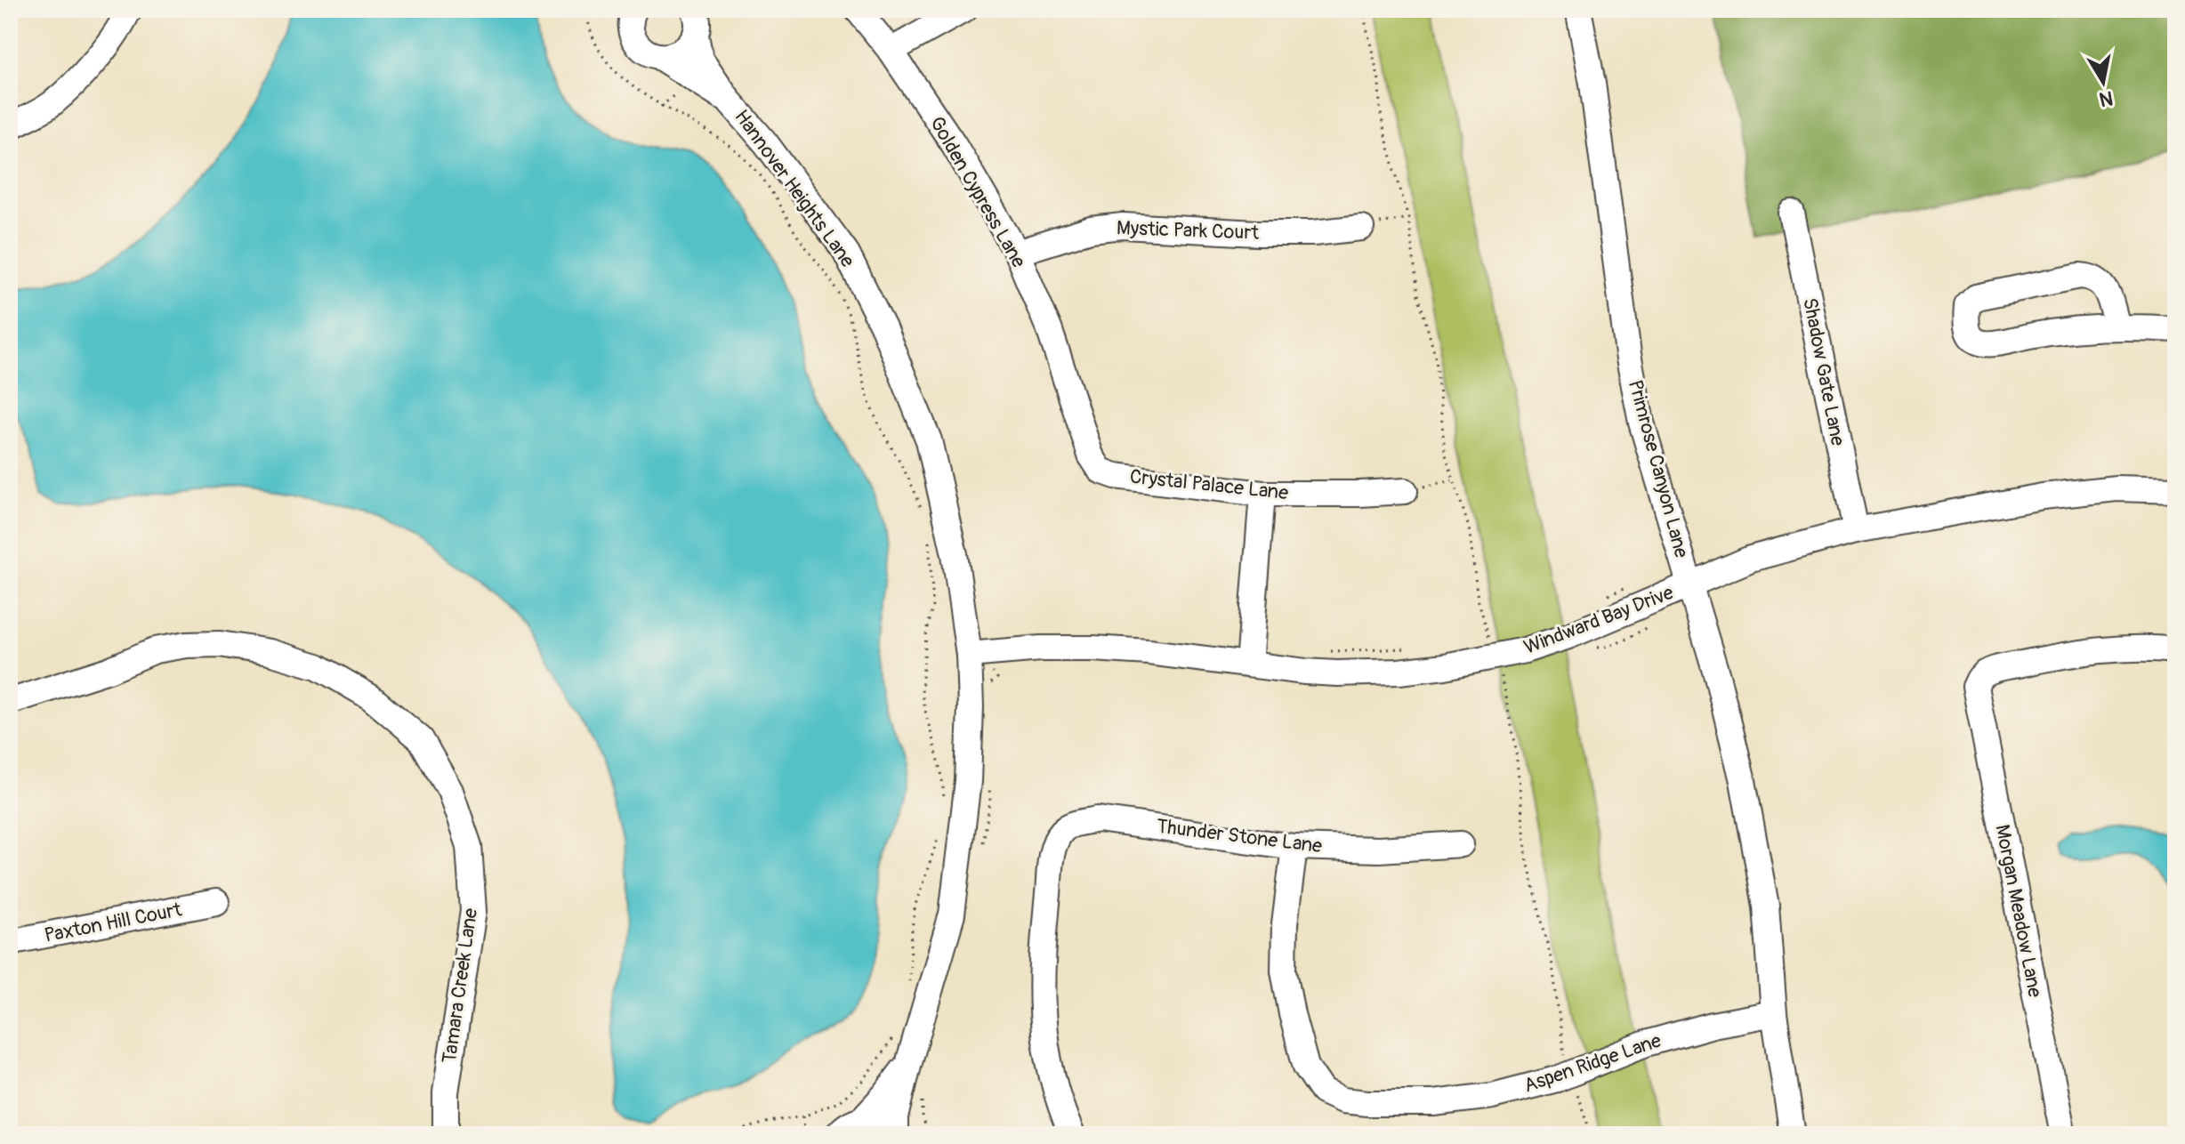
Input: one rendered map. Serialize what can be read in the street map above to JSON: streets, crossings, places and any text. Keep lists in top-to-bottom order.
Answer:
{
  "streets": {
    "street": [
      "Hannover Heights Lane",
      "Golden Cypress Lane",
      "Mystic Park Court",
      "Shadow Gate Lane",
      "Primrose Canyon Lane",
      "Crystal Palace Lane",
      "Windward Bay Drive",
      "Thunder Stone Lane",
      "Morgan Meadow Lane",
      "Paxton Hill Court",
      "Tamara Creek Lane",
      "Aspen Ridge Lane"
    ]
  },
  "crossings": [
    ["Hannover Heights Lane", "Windward Bay Drive"],
    ["Golden Cypress Lane", "Mystic Park Court"],
    ["Golden Cypress Lane", "Crystal Palace Lane"],
    ["Shadow Gate Lane", "Windward Bay Drive"],
    ["Primrose Canyon Lane", "Windward Bay Drive"],
    ["Primrose Canyon Lane", "Aspen Ridge Lane"],
    ["Thunder Stone Lane", "Aspen Ridge Lane"]
  ],
  "north": "bottom"
}
